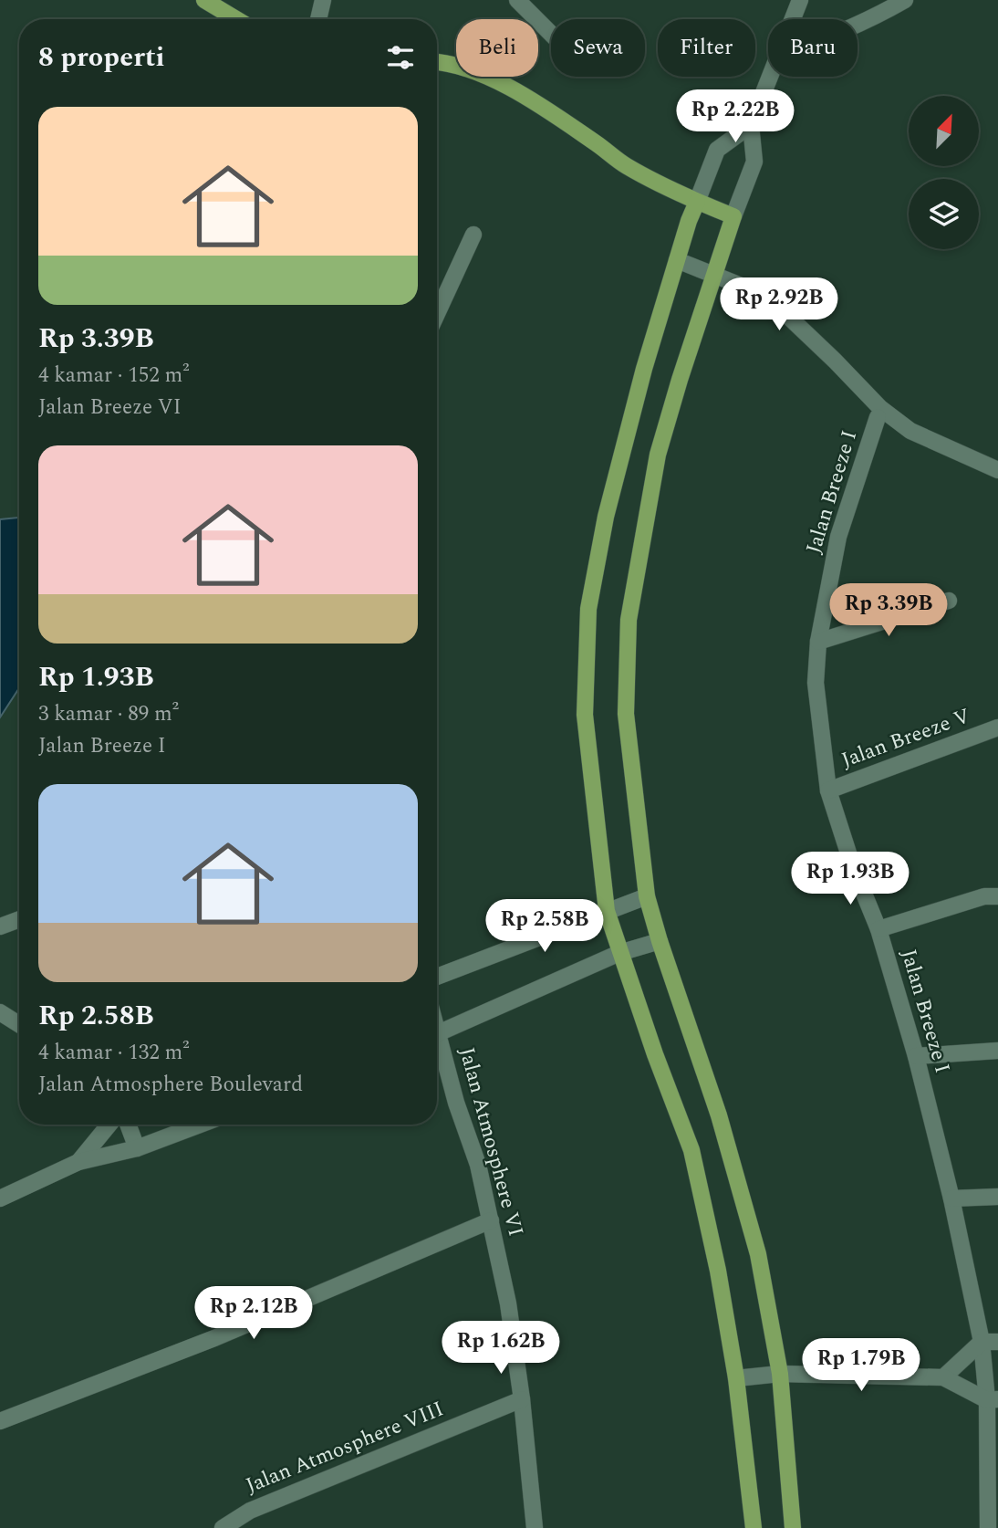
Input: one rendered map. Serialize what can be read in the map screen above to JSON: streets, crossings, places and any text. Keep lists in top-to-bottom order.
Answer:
{
  "streets": {
    "street": [
      "Jalan Breeze I",
      "Jalan Breeze V",
      "Jalan Atmosphere VI",
      "Jalan Atmosphere VIII"
    ]
  },
  "crossings": [
    ["Jalan Breeze I", "Jalan Breeze V"],
    ["Jalan Atmosphere VI", "Jalan Atmosphere VIII"]
  ],
  "north": "top right",
  "page": {
    "chip": [
      "Beli",
      "Sewa",
      "Filter",
      "Baru"
    ],
    "heading": "8 properti",
    "price": [
      "Rp 2.22B",
      "Rp 2.92B",
      "Rp 3.39B",
      "Rp 1.93B",
      "Rp 2.58B",
      "Rp 2.12B",
      "Rp 1.62B",
      "Rp 1.79B"
    ],
    "list": [
      {
        "name": "Rp 3.39B",
        "note": "4 kamar · 152 m² · Jalan Breeze VI"
      },
      {
        "name": "Rp 1.93B",
        "note": "3 kamar · 89 m² · Jalan Breeze I"
      },
      {
        "name": "Rp 2.58B",
        "note": "4 kamar · 132 m² · Jalan Atmosphere Boulevard"
      }
    ]
  }
}
